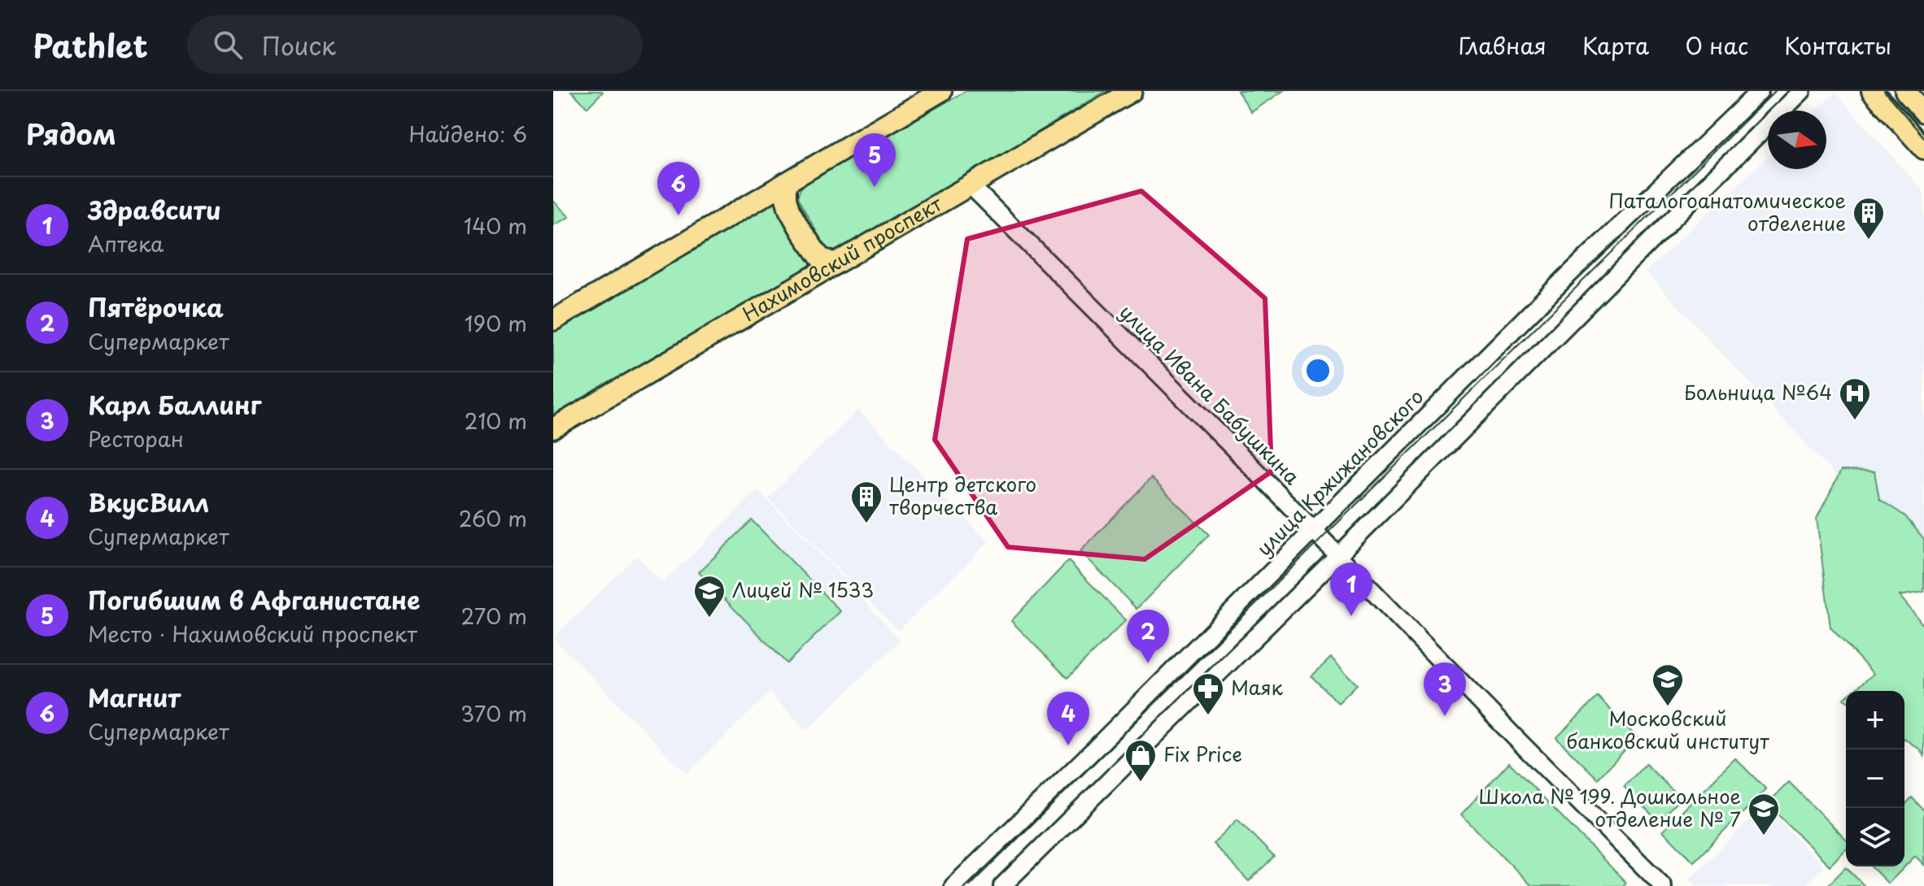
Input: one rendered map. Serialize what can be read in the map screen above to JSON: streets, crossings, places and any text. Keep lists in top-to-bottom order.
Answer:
{
  "streets": {
    "main road": ["Нахимовский проспект"],
    "street": ["улица Ивана Бабушкина", "улица Кржижановского"]
  },
  "crossings": [
    ["Нахимовский проспект", "улица Ивана Бабушкина"],
    ["улица Ивана Бабушкина", "улица Кржижановского"]
  ],
  "places": {
    "building": ["Паталогоанатомическое отделение", "Центр детского творчества"],
    "hospital": ["Больница №64"],
    "school or university": ["Лицей № 1533", "Московский банковский институт", "Школа № 199. Дошкольное отделение № 7"],
    "pharmacy": ["Маяк"],
    "shop": ["Fix Price"]
  },
  "north": "right",
  "page": {
    "header": "Pathlet",
    "search": "Поиск",
    "nav": [
      "Главная",
      "Карта",
      "О нас",
      "Контакты"
    ],
    "heading": ["Рядом", "Найдено: 6"],
    "pins": [
      "5",
      "6",
      "1",
      "2",
      "3",
      "4"
    ],
    "list": [
      {
        "mark": "1",
        "name": "Здравсити",
        "note": "Аптека",
        "value": "140 m"
      },
      {
        "mark": "2",
        "name": "Пятёрочка",
        "note": "Супермаркет",
        "value": "190 m"
      },
      {
        "mark": "3",
        "name": "Карл Баллинг",
        "note": "Ресторан",
        "value": "210 m"
      },
      {
        "mark": "4",
        "name": "ВкусВилл",
        "note": "Супермаркет",
        "value": "260 m"
      },
      {
        "mark": "5",
        "name": "Погибшим в Афганистане",
        "note": "Место · Нахимовский проспект",
        "value": "270 m"
      },
      {
        "mark": "6",
        "name": "Магнит",
        "note": "Супермаркет",
        "value": "370 m"
      }
    ],
    "map_buttons": ["+", "−"]
  }
}
